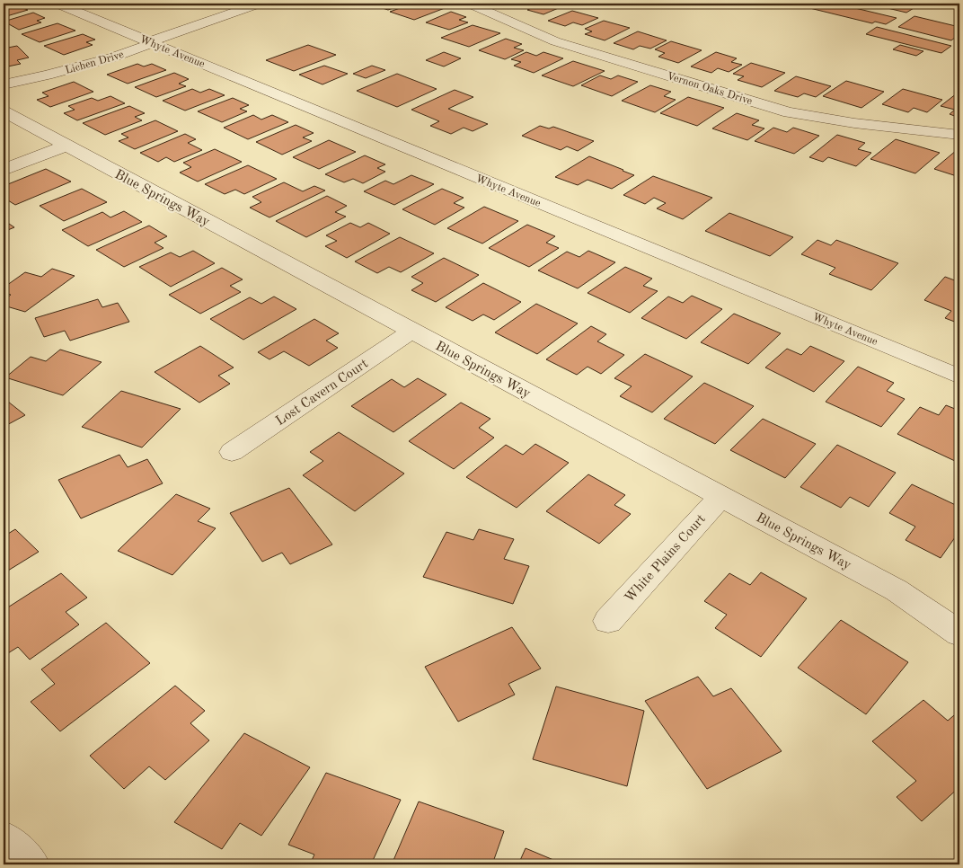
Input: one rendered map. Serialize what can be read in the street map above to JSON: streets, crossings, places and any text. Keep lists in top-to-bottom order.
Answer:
{
  "streets": {
    "street": [
      "Whyte Avenue",
      "Lichen Drive",
      "Vernon Oaks Drive",
      "Blue Springs Way",
      "Lost Cavern Court",
      "White Plains Court"
    ]
  },
  "crossings": [
    ["Whyte Avenue", "Lichen Drive"],
    ["Blue Springs Way", "Lost Cavern Court"],
    ["Blue Springs Way", "White Plains Court"]
  ]
}
